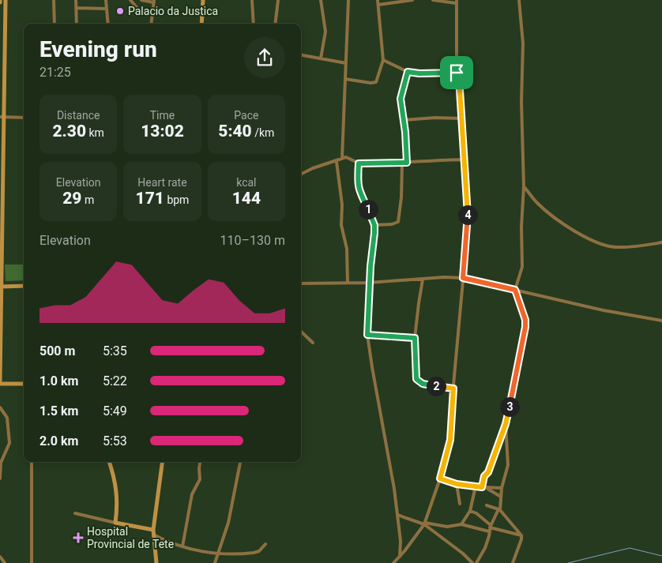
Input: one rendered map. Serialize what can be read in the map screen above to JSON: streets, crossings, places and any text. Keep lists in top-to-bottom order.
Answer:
{
  "places": {
    "other": ["Palacio da Justica"],
    "health": ["Hospital Provincial de Tete"]
  },
  "page": {
    "heading": ["Evening run", "21:25"],
    "stats": [
      ["Distance", "2.30 km"],
      ["Time", "13:02"],
      ["Pace", "5:40 /km"],
      ["Elevation", "29 m"],
      ["Heart rate", "171 bpm"],
      ["kcal", "144"]
    ],
    "pins": [
      "1",
      "4",
      "2",
      "3"
    ],
    "chart": ["Elevation", "110–130 m"],
    "list": [
      {
        "name": "500 m",
        "note": "5:35"
      },
      {
        "name": "1.0 km",
        "note": "5:22"
      },
      {
        "name": "1.5 km",
        "note": "5:49"
      },
      {
        "name": "2.0 km",
        "note": "5:53"
      }
    ]
  }
}
